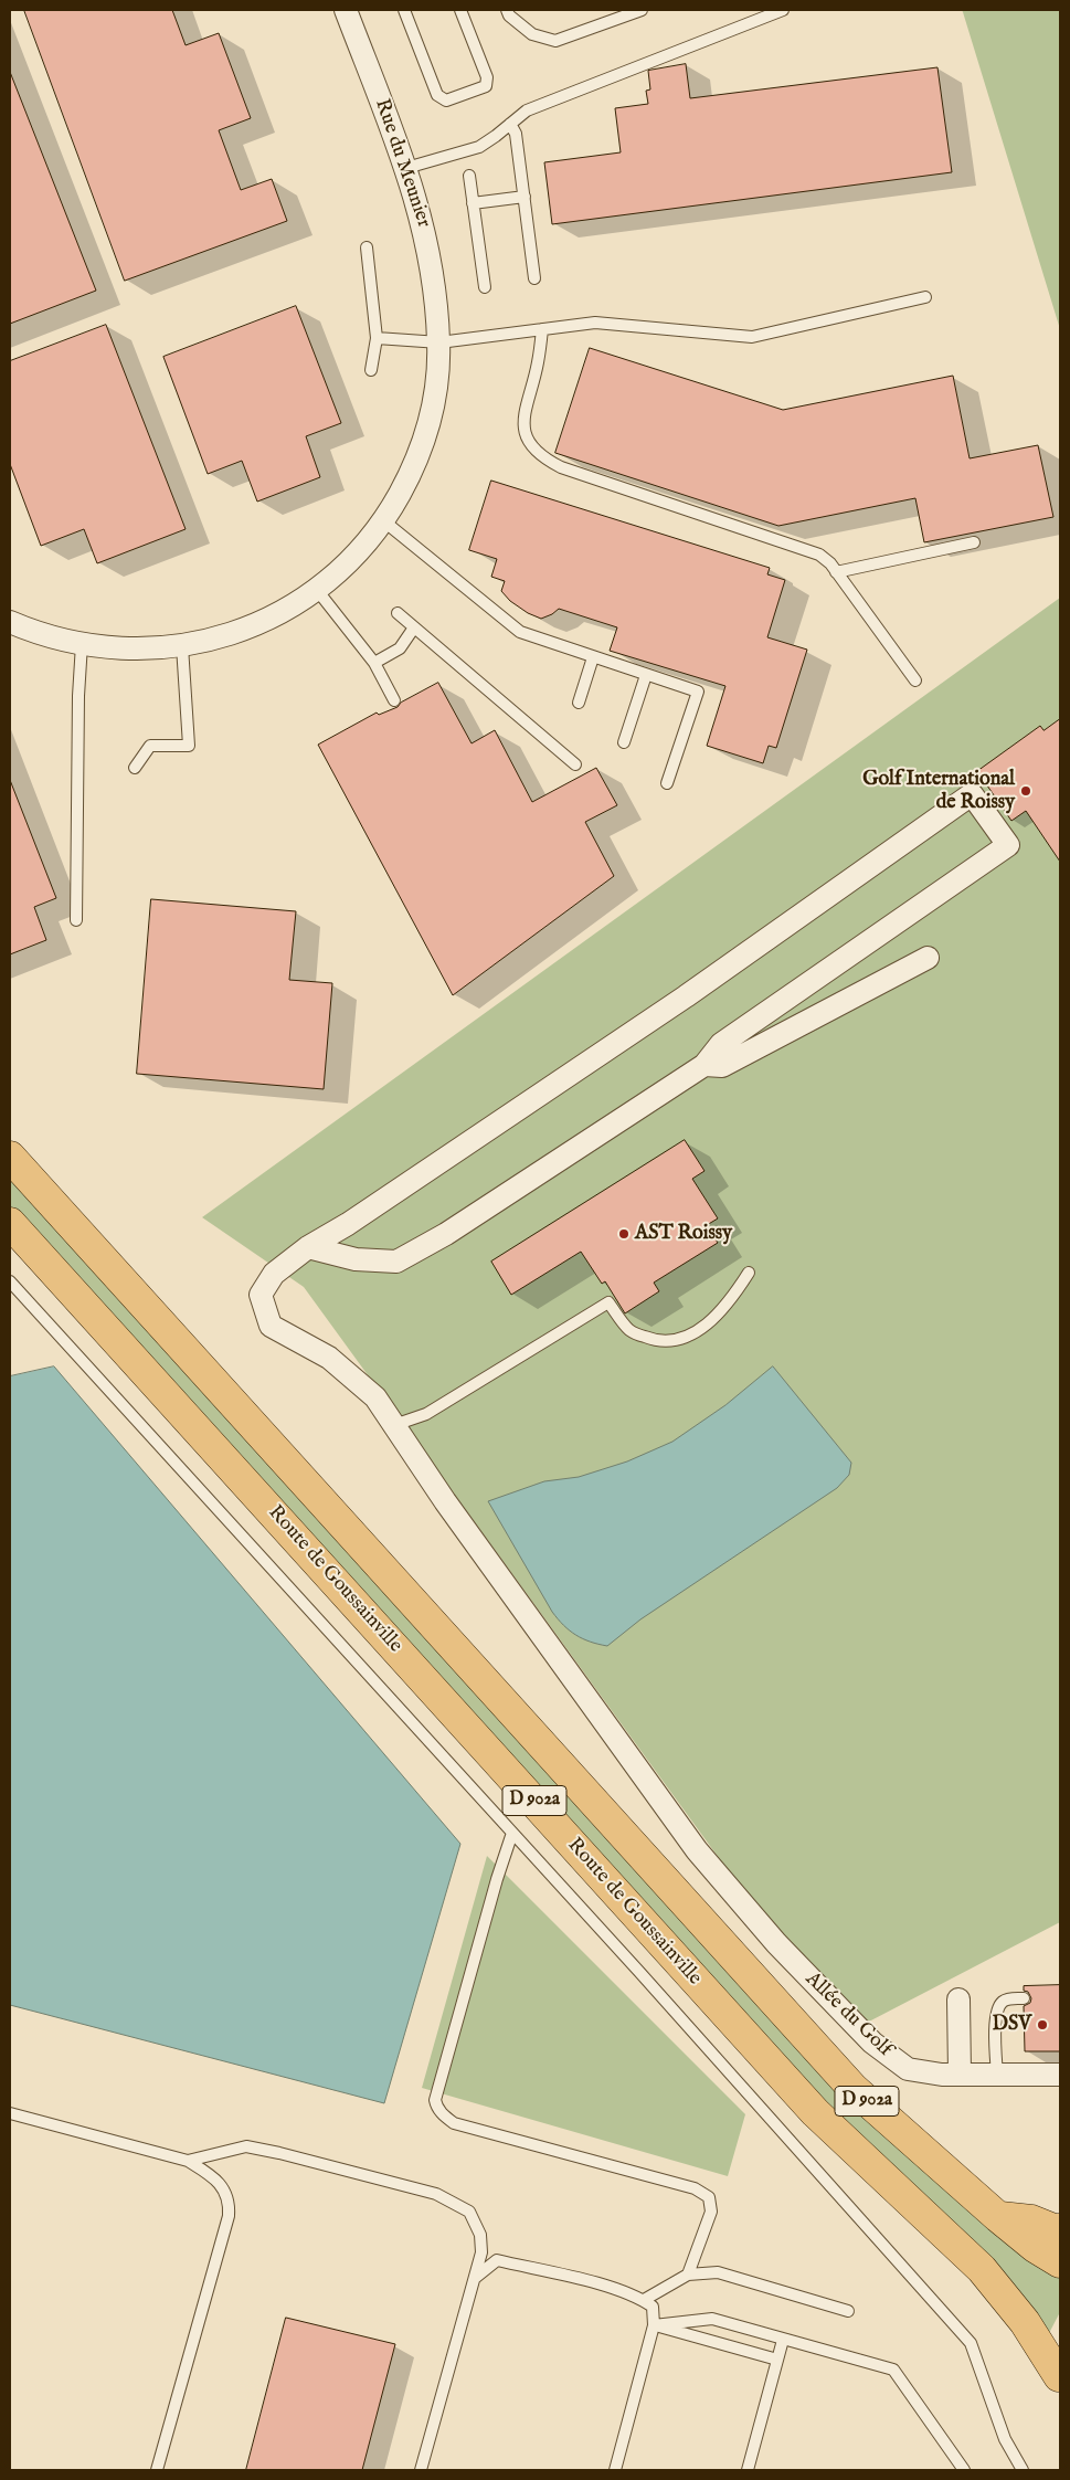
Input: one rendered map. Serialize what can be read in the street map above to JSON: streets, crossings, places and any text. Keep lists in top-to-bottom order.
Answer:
{
  "streets": {
    "main road": ["Route de Goussainville", "D 902a"],
    "street": ["Rue du Meunier", "Allée du Golf"]
  },
  "places": ["Golf International de Roissy", "AST Roissy", "DSV"]
}
